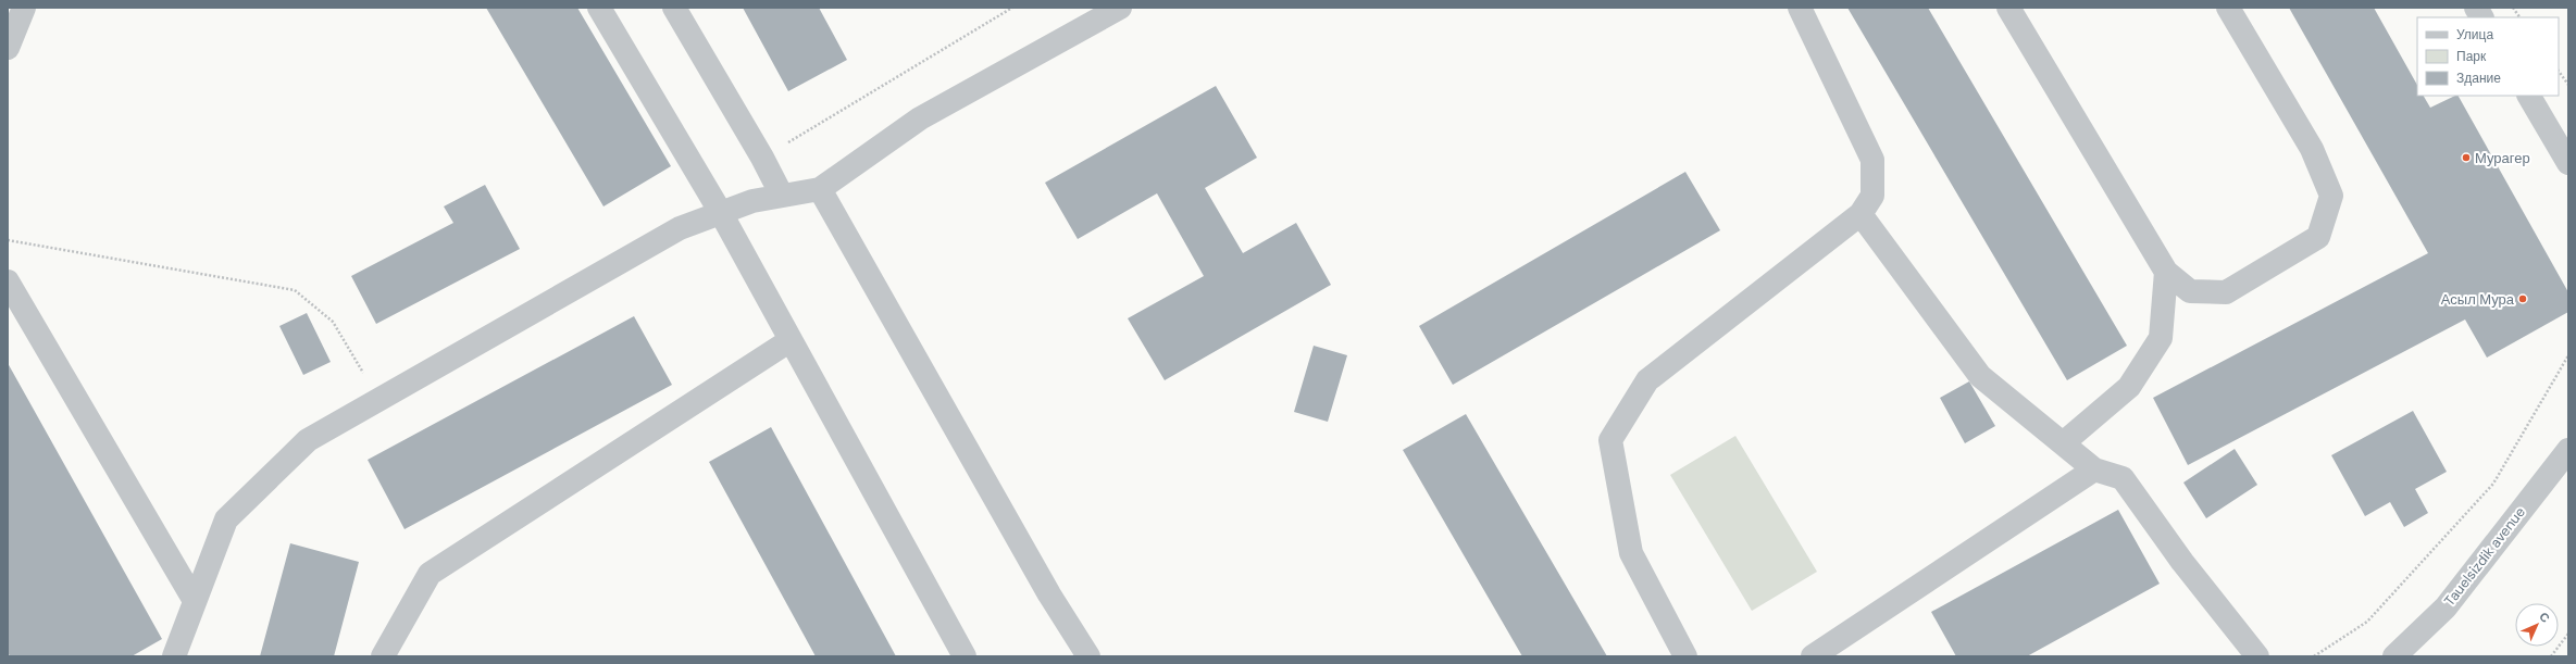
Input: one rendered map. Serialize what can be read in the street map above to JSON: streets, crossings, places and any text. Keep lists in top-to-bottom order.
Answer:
{
  "streets": {
    "street": ["Tauelsizdik avenue"]
  },
  "places": ["Мурагер", "Асыл Мура"],
  "legend": ["Улица", "Парк", "Здание"],
  "north": "top right"
}
